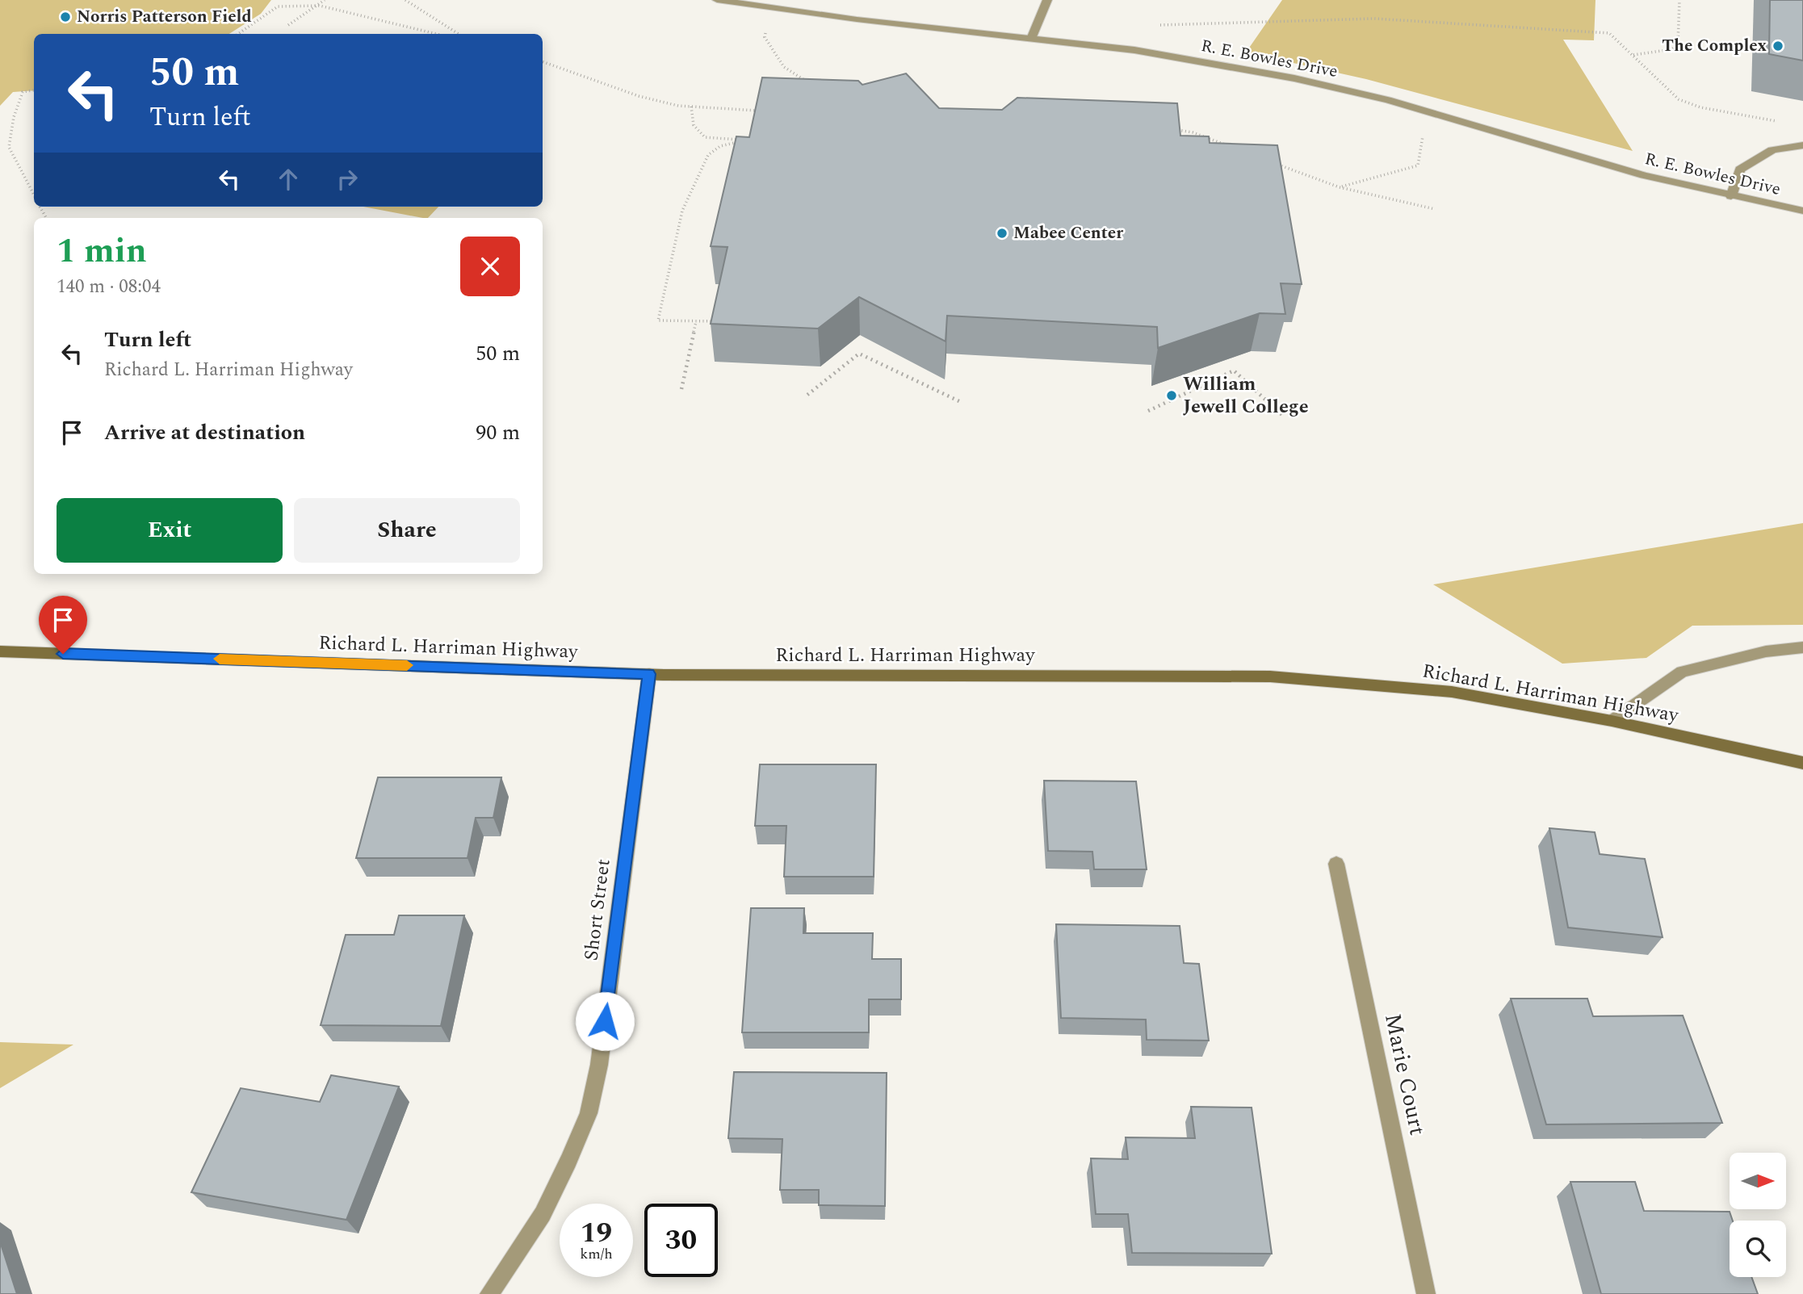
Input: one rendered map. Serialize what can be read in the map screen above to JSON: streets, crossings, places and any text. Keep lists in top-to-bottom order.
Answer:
{
  "streets": {
    "main road": ["Richard L. Harriman Highway"],
    "street": ["R. E. Bowles Drive", "Short Street", "Marie Court"]
  },
  "crossings": [
    ["Richard L. Harriman Highway", "Short Street"]
  ],
  "places": [
    "Norris Patterson Field",
    "The Complex",
    "Mabee Center",
    "William Jewell College"
  ],
  "north": "right",
  "page": {
    "turn": ["50 m", "Turn left"],
    "heading": ["1 min", "140 m · 08:04"],
    "list": [
      {
        "name": "Turn left",
        "note": "Richard L. Harriman Highway",
        "value": "50 m"
      },
      {
        "name": "Arrive at destination",
        "value": "90 m"
      }
    ],
    "buttons": ["Exit", "Share"],
    "speed": "19 km/h",
    "limit": "30"
  }
}
